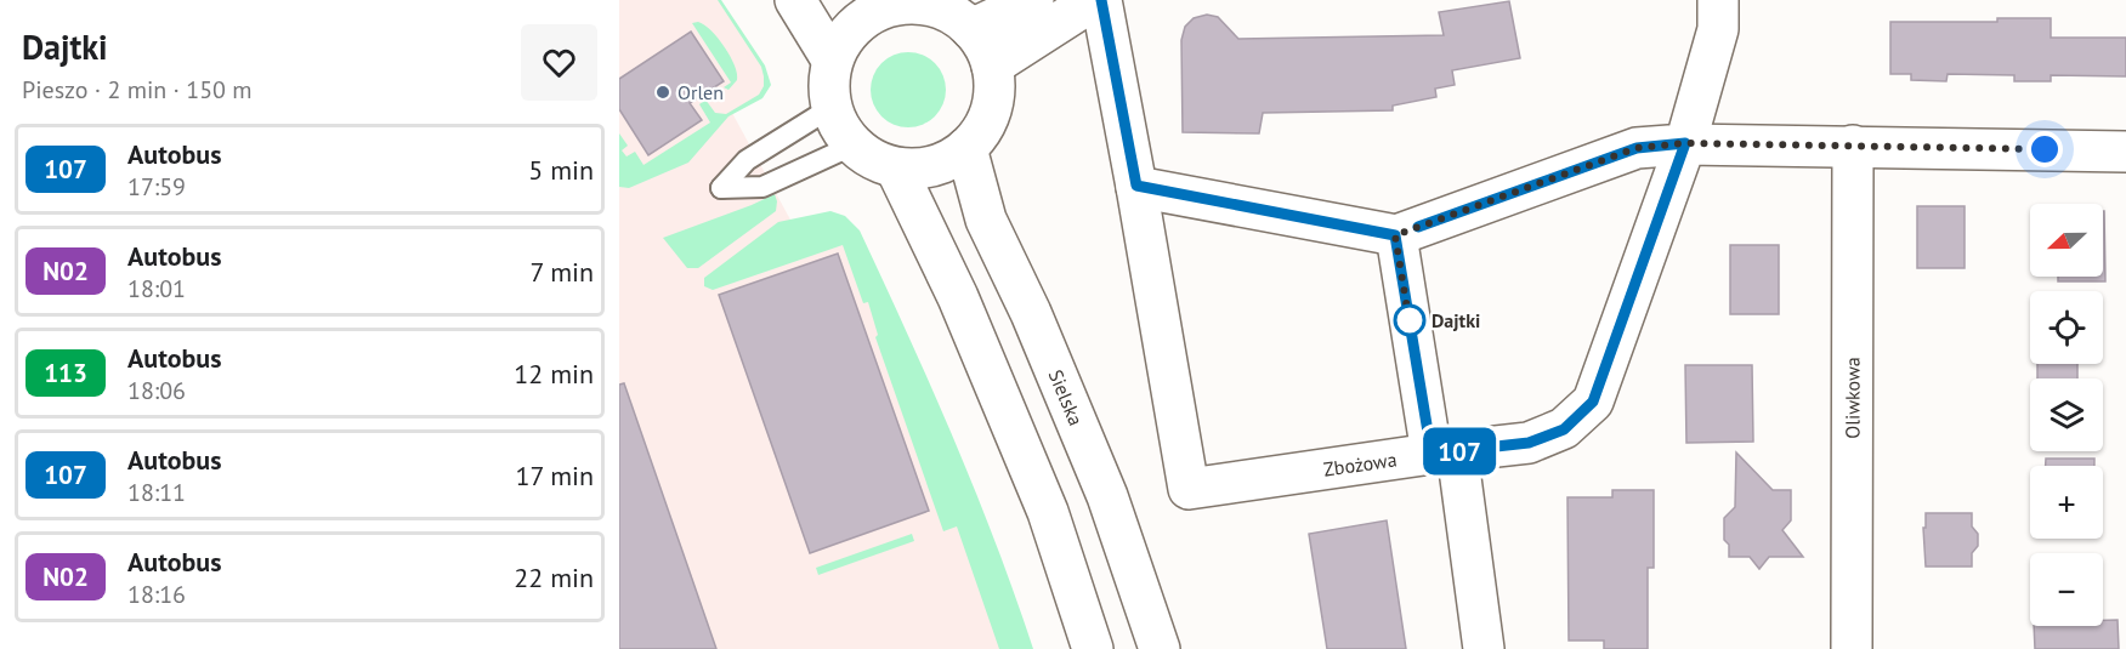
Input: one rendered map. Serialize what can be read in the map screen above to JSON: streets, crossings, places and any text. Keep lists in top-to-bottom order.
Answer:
{
  "streets": {
    "street": ["Sielska", "Oliwkowa", "Zbożowa"]
  },
  "places": ["Orlen", "Dajtki"],
  "lines": ["bus line 107"],
  "north": "left",
  "page": {
    "heading": ["Dajtki", "Pieszo · 2 min · 150 m"],
    "on_map": "107",
    "list": [
      {
        "mark": "107",
        "name": "Autobus",
        "note": "17:59",
        "value": "5 min"
      },
      {
        "mark": "N02",
        "name": "Autobus",
        "note": "18:01",
        "value": "7 min"
      },
      {
        "mark": "113",
        "name": "Autobus",
        "note": "18:06",
        "value": "12 min"
      },
      {
        "mark": "107",
        "name": "Autobus",
        "note": "18:11",
        "value": "17 min"
      },
      {
        "mark": "N02",
        "name": "Autobus",
        "note": "18:16",
        "value": "22 min"
      }
    ],
    "map_buttons": ["+", "−"]
  }
}
